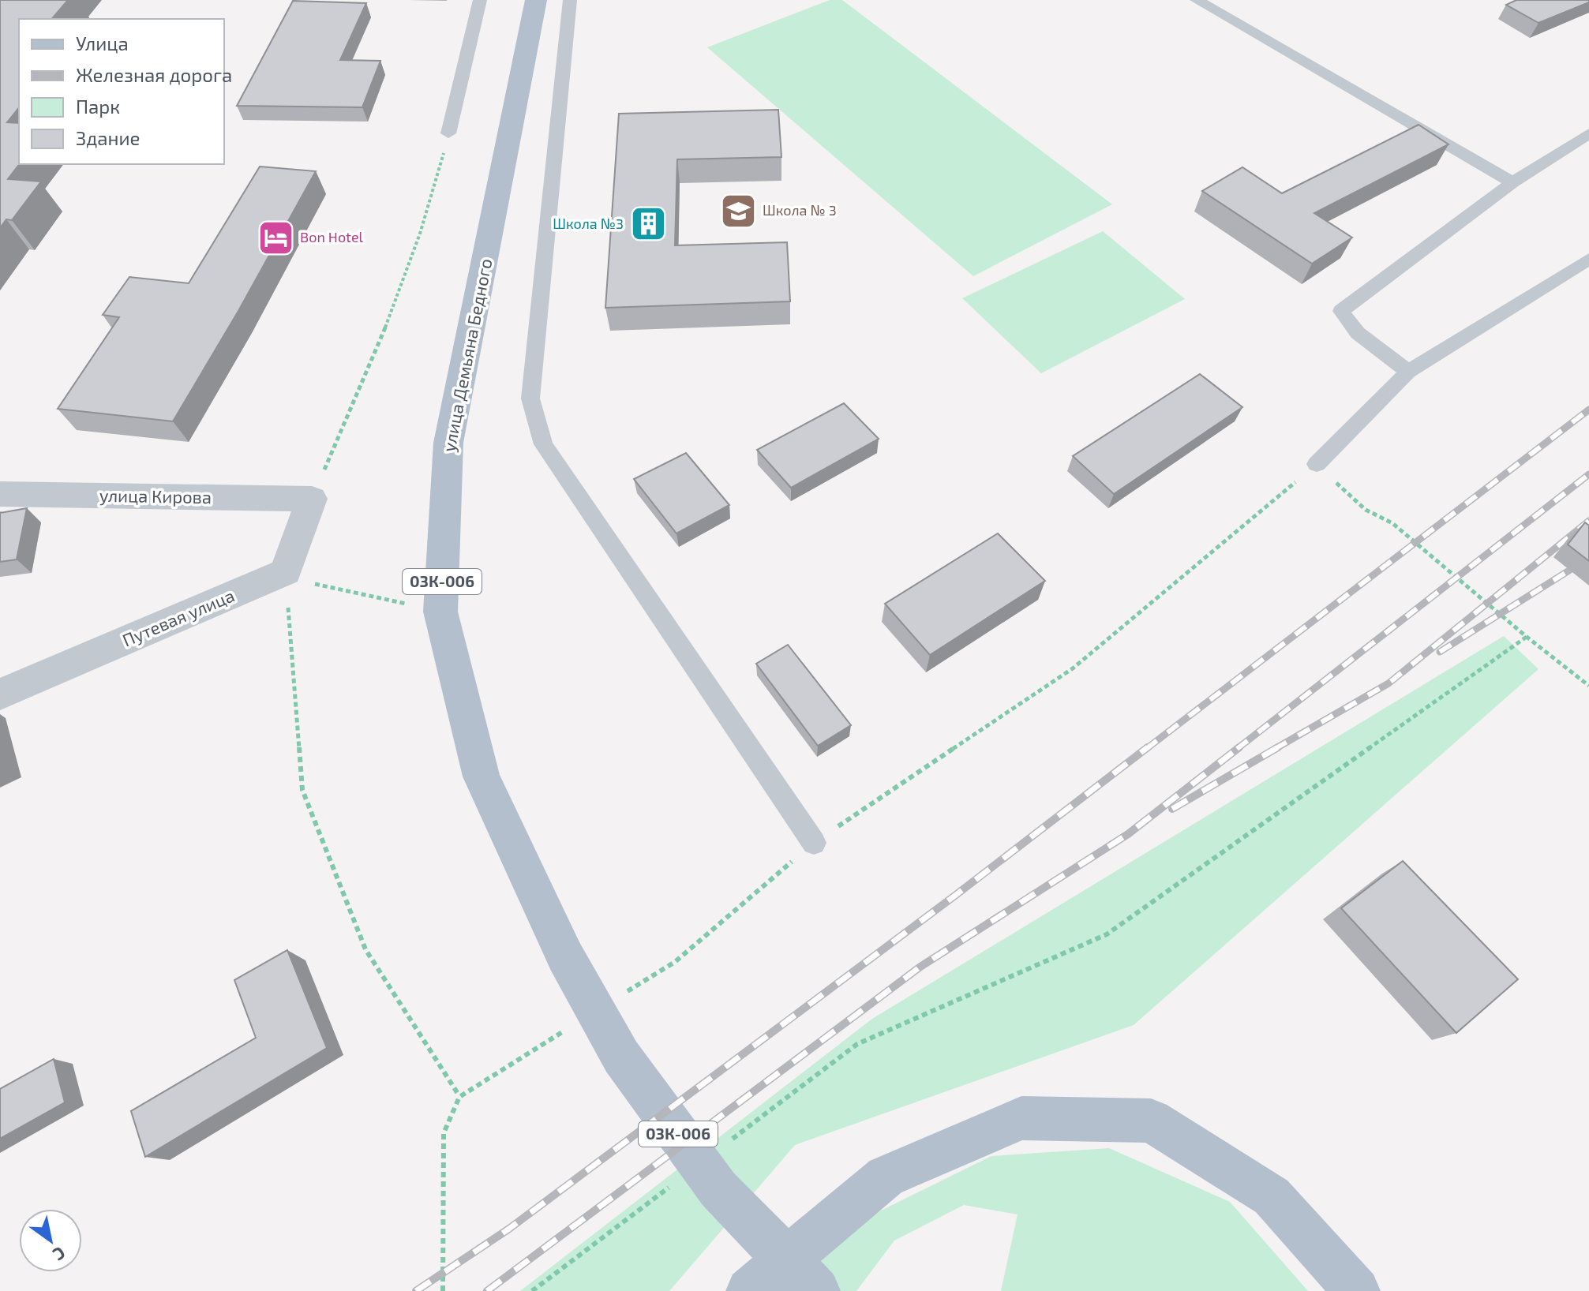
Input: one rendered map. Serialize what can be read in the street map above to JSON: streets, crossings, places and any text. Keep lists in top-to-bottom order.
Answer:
{
  "streets": {
    "main road": ["улица Демьяна Бедного", "03К-006"],
    "street": ["улица Кирова", "Путевая улица"]
  },
  "places": {
    "school or university": ["Школа № 3"],
    "building": ["Школа №3"],
    "hotel": ["Bon Hotel"]
  },
  "legend": [
    "Улица",
    "Железная дорога",
    "Парк",
    "Здание"
  ],
  "north": "bottom right"
}
